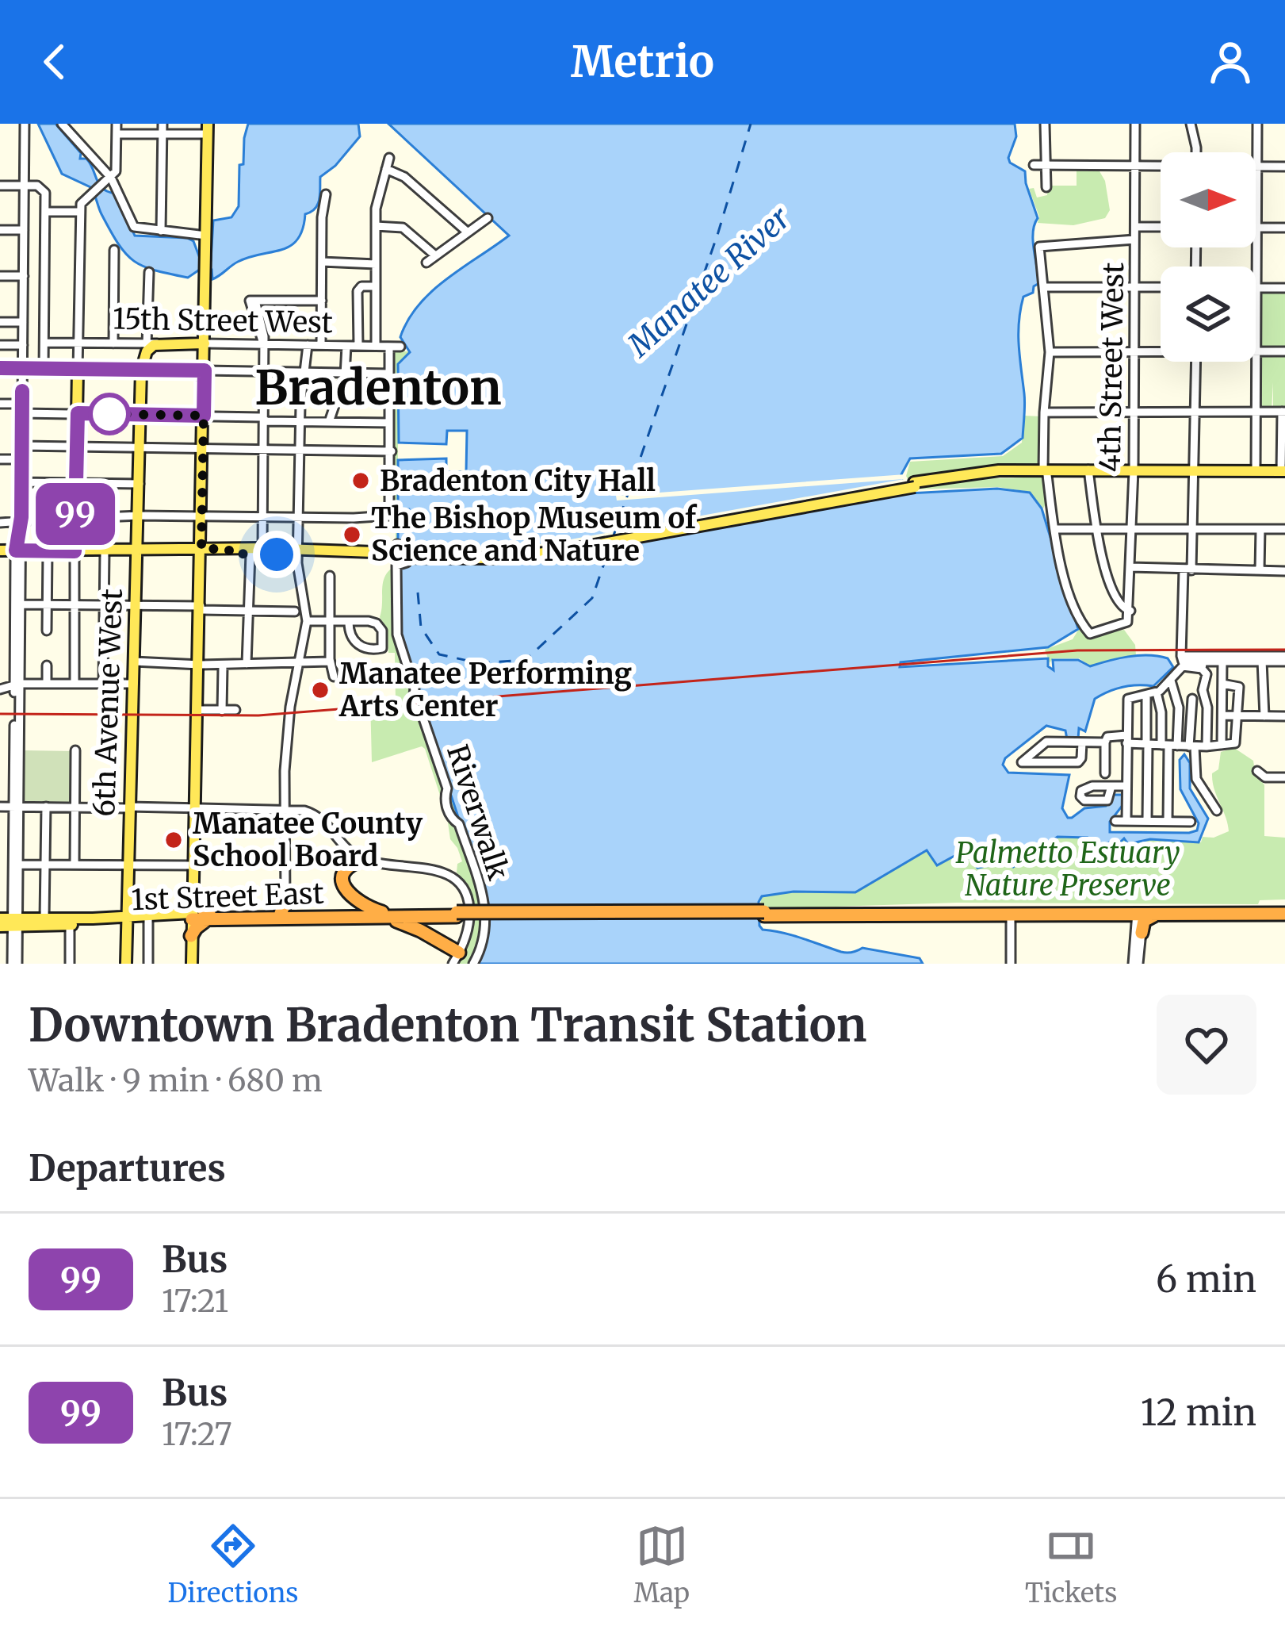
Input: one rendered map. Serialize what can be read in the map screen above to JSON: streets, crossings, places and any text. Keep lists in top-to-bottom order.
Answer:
{
  "streets": {
    "highway": ["1st Street East"],
    "main road": ["15th Street West", "6th Avenue West"],
    "street": ["4th Street West", "Riverwalk"]
  },
  "crossings": [
    ["15th Street West", "6th Avenue West"],
    ["6th Avenue West", "1st Street East"]
  ],
  "districts": ["Bradenton"],
  "water": ["Manatee River"],
  "parks": ["Palmetto Estuary Nature Preserve"],
  "places": [
    "Bradenton City Hall",
    "The Bishop Museum of Science and Nature",
    "Manatee Performing Arts Center",
    "Manatee County School Board"
  ],
  "lines": ["bus line 99"],
  "north": "right",
  "page": {
    "header": "Metrio",
    "on_map": "99",
    "heading": [
      ["Downtown Bradenton Transit Station", "Walk · 9 min · 680 m"],
      "Departures"
    ],
    "list": [
      {
        "mark": "99",
        "name": "Bus",
        "note": "17:21",
        "value": "6 min"
      },
      {
        "mark": "99",
        "name": "Bus",
        "note": "17:27",
        "value": "12 min"
      }
    ],
    "tabs": ["Directions", "Map", "Tickets"]
  }
}
